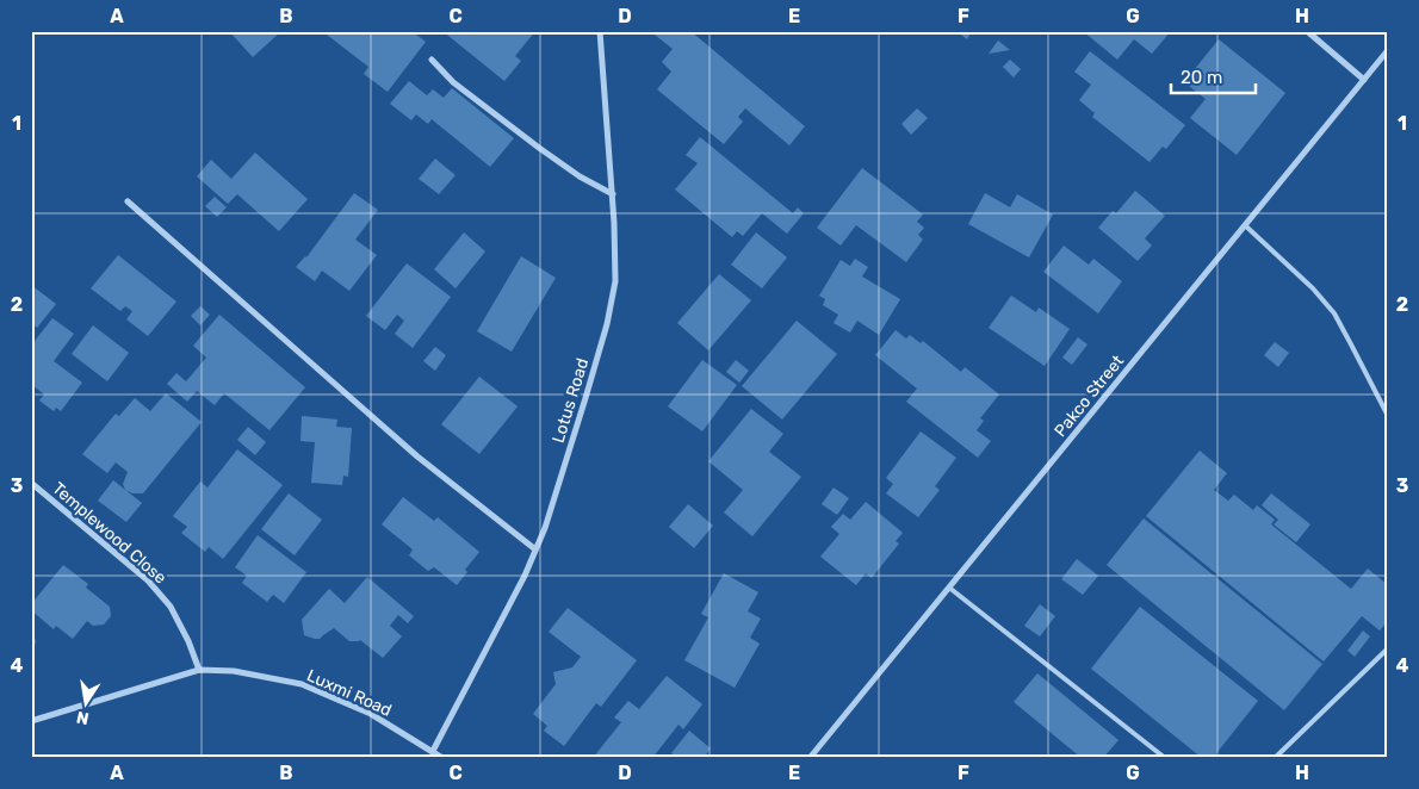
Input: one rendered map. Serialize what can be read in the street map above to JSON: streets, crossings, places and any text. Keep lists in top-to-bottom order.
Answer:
{
  "streets": {
    "street": [
      "Pakco Street",
      "Lotus Road",
      "Templewood Close",
      "Luxmi Road"
    ]
  },
  "crossings": [
    ["Lotus Road", "Luxmi Road"],
    ["Templewood Close", "Luxmi Road"]
  ],
  "scale_bar": "20 m",
  "north": "bottom",
  "grid": {
    "columns": [
      "A",
      "B",
      "C",
      "D",
      "E",
      "F",
      "G",
      "H"
    ],
    "rows": [
      "1",
      "2",
      "3",
      "4"
    ]
  }
}
